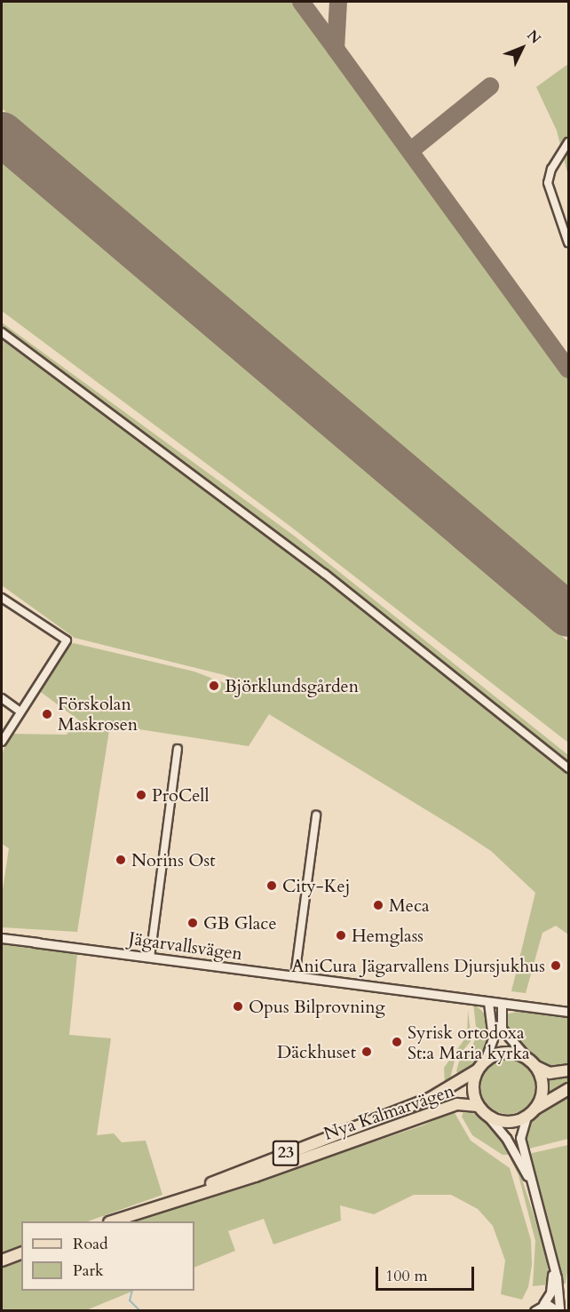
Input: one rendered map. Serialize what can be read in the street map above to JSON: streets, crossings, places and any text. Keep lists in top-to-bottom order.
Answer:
{
  "streets": {
    "main road": ["Nya Kalmarvägen", "23"],
    "street": ["Jägarvallsvägen"]
  },
  "crossings": [
    ["Nya Kalmarvägen", "23"]
  ],
  "places": [
    "Björklundsgården",
    "Förskolan Maskrosen",
    "ProCell",
    "Norins Ost",
    "City-Kej",
    "Meca",
    "GB Glace",
    "Hemglass",
    "AniCura Jägarvallens Djursjukhus",
    "Opus Bilprovning",
    "Syrisk ortodoxa St:a Maria kyrka",
    "Däckhuset"
  ],
  "legend": ["Road", "Park"],
  "scale_bar": "100 m",
  "north": "top right"
}
